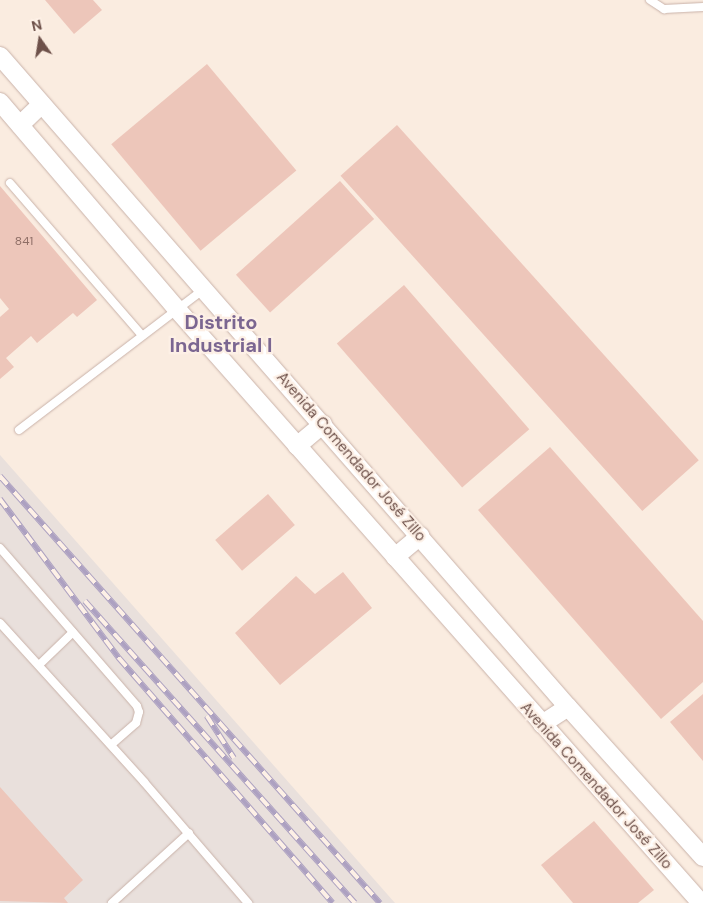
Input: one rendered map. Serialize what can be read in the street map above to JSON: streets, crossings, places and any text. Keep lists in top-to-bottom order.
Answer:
{
  "streets": {
    "street": ["Avenida Comendador José Zillo"]
  },
  "districts": ["Distrito Industrial I"],
  "house_numbers": ["841"],
  "north": "top"
}
